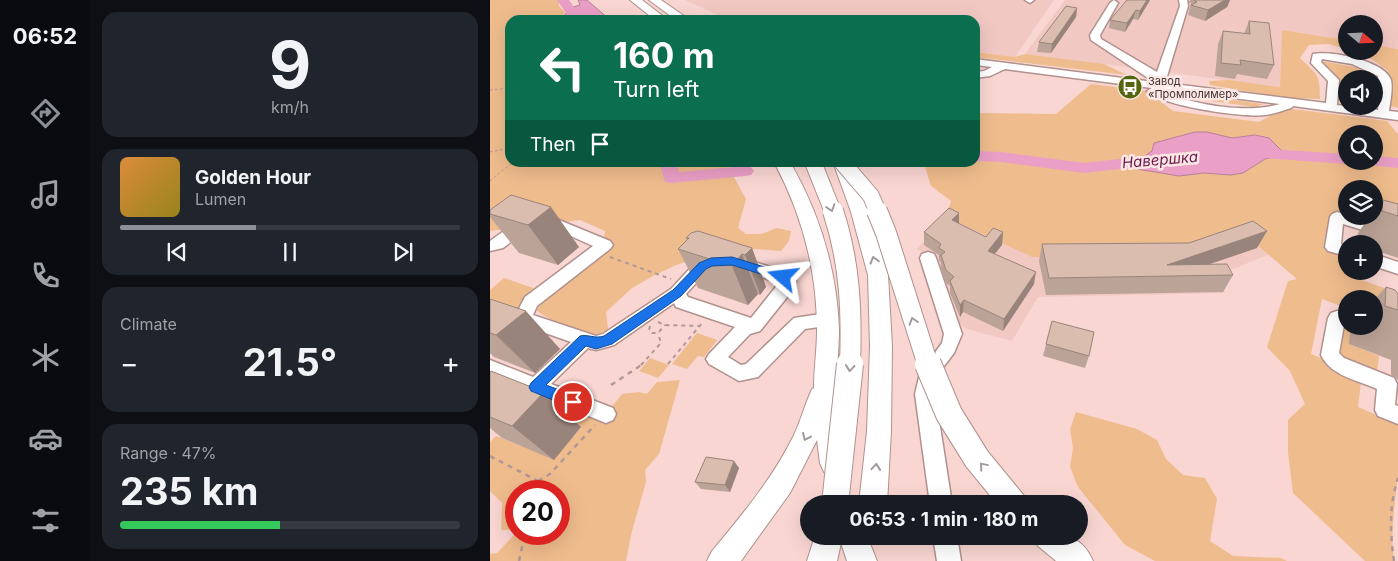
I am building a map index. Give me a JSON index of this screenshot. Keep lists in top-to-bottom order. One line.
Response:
{"water":["Навершка"],"places":{"bus stop":["Завод «Промполимер»"]},"north":"right","page":{"tabs":"06:52","tile":[["9","km/h"],"Climate",["Range · 47%","235 km"]],"map_buttons":["+","−"],"turn":["160 m","Turn left"],"then":"Then","song":["Golden Hour","Lumen"],"heat":["−","21.5°","+"],"limit":"20","trip":"06:53 · 1 min · 180 m"}}
